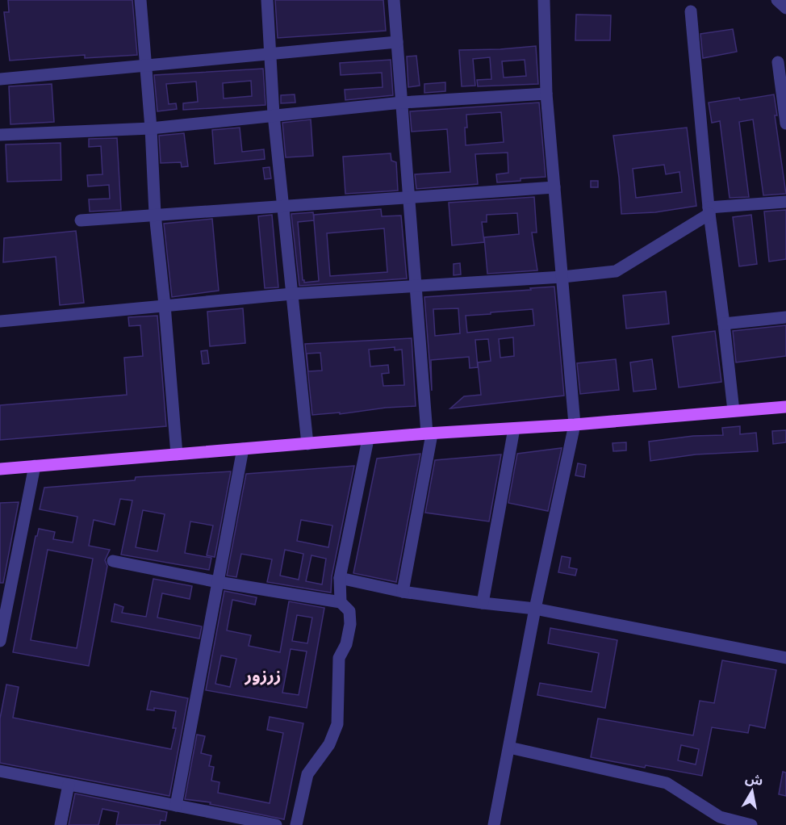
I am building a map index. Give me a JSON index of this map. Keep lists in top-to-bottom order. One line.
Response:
{"districts":["زرزور"],"north":"top"}
